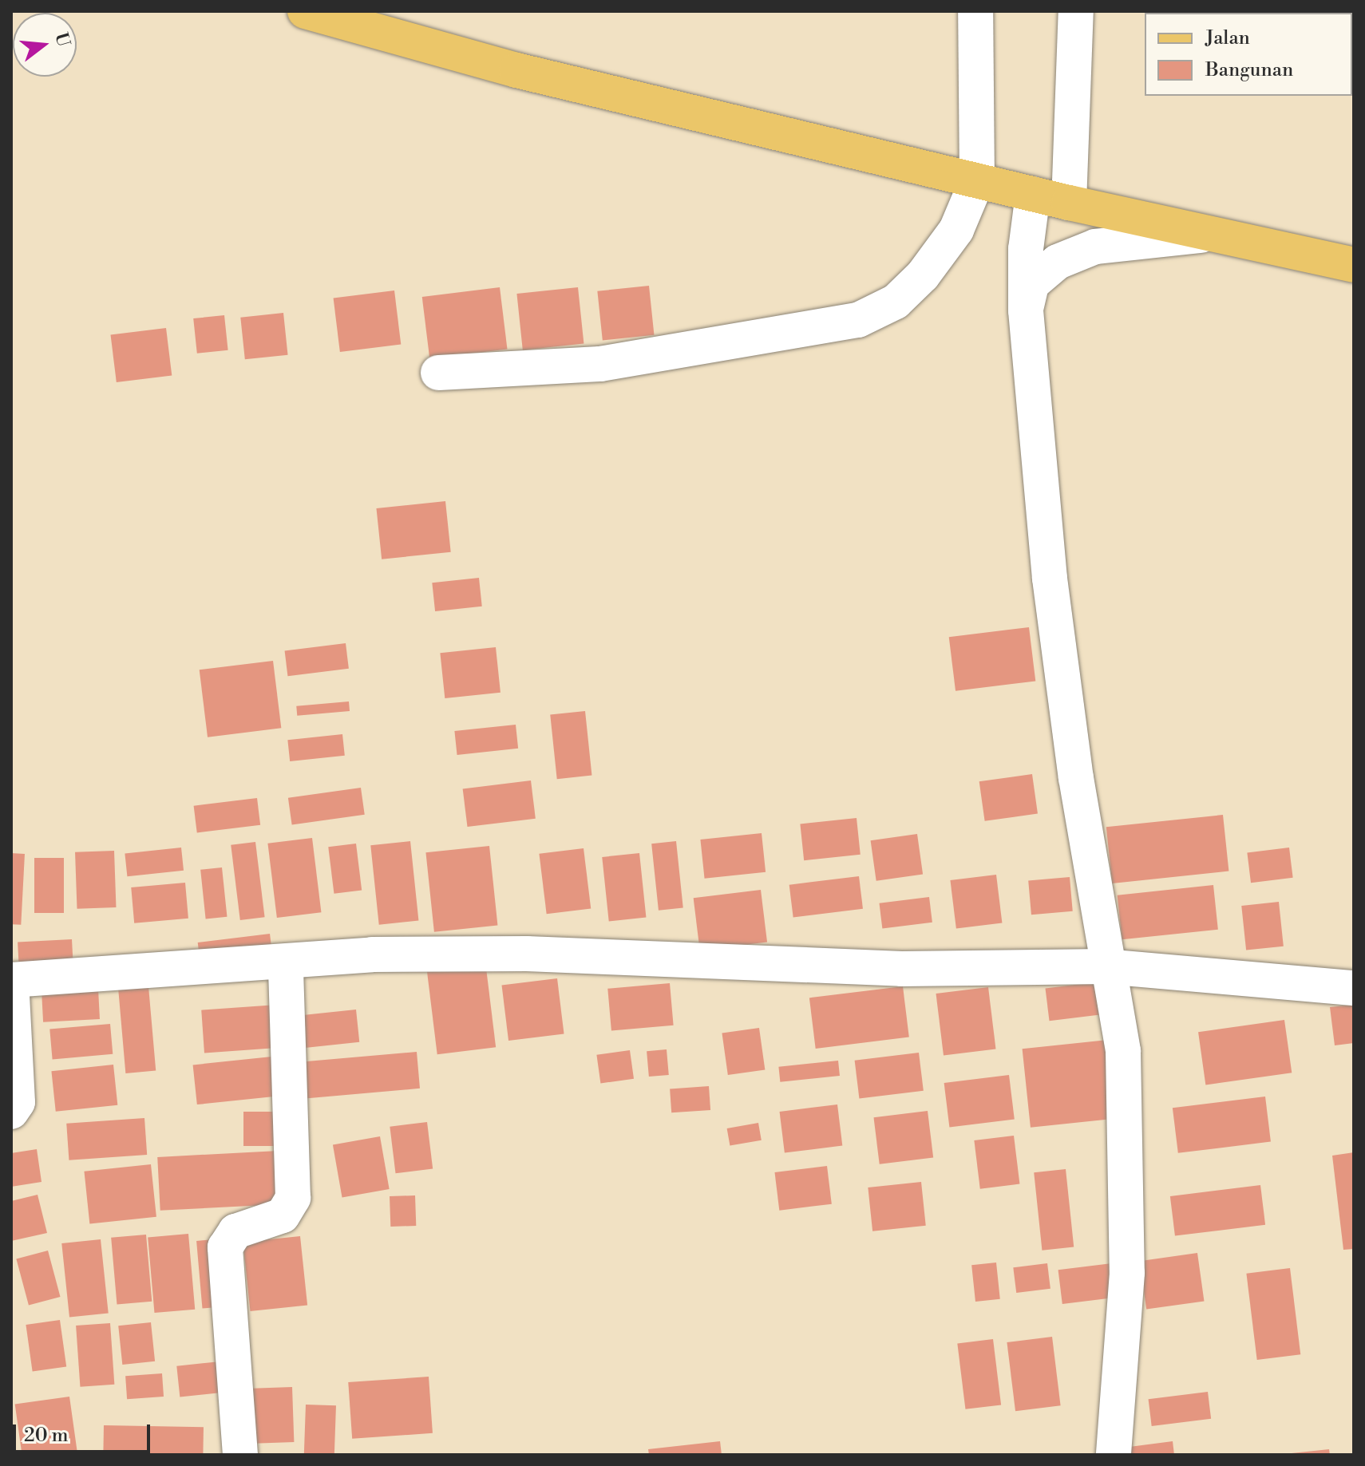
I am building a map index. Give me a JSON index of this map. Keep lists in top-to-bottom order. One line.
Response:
{"legend":["Jalan","Bangunan"],"scale_bar":"20 m","north":"right"}
